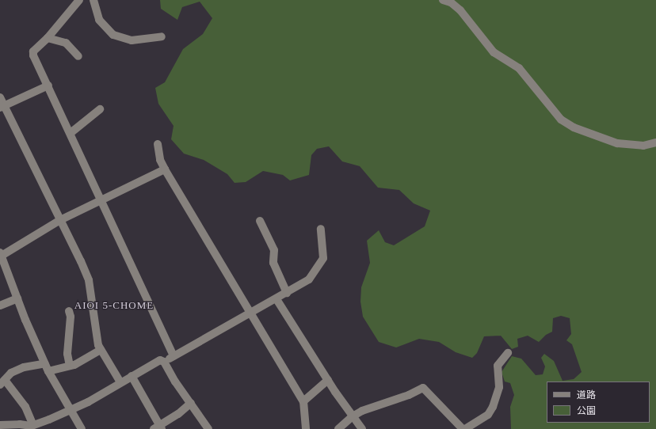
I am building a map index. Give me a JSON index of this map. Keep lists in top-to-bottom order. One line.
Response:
{"districts":["AIOI 5-CHOME"],"legend":["道路","公園"]}
